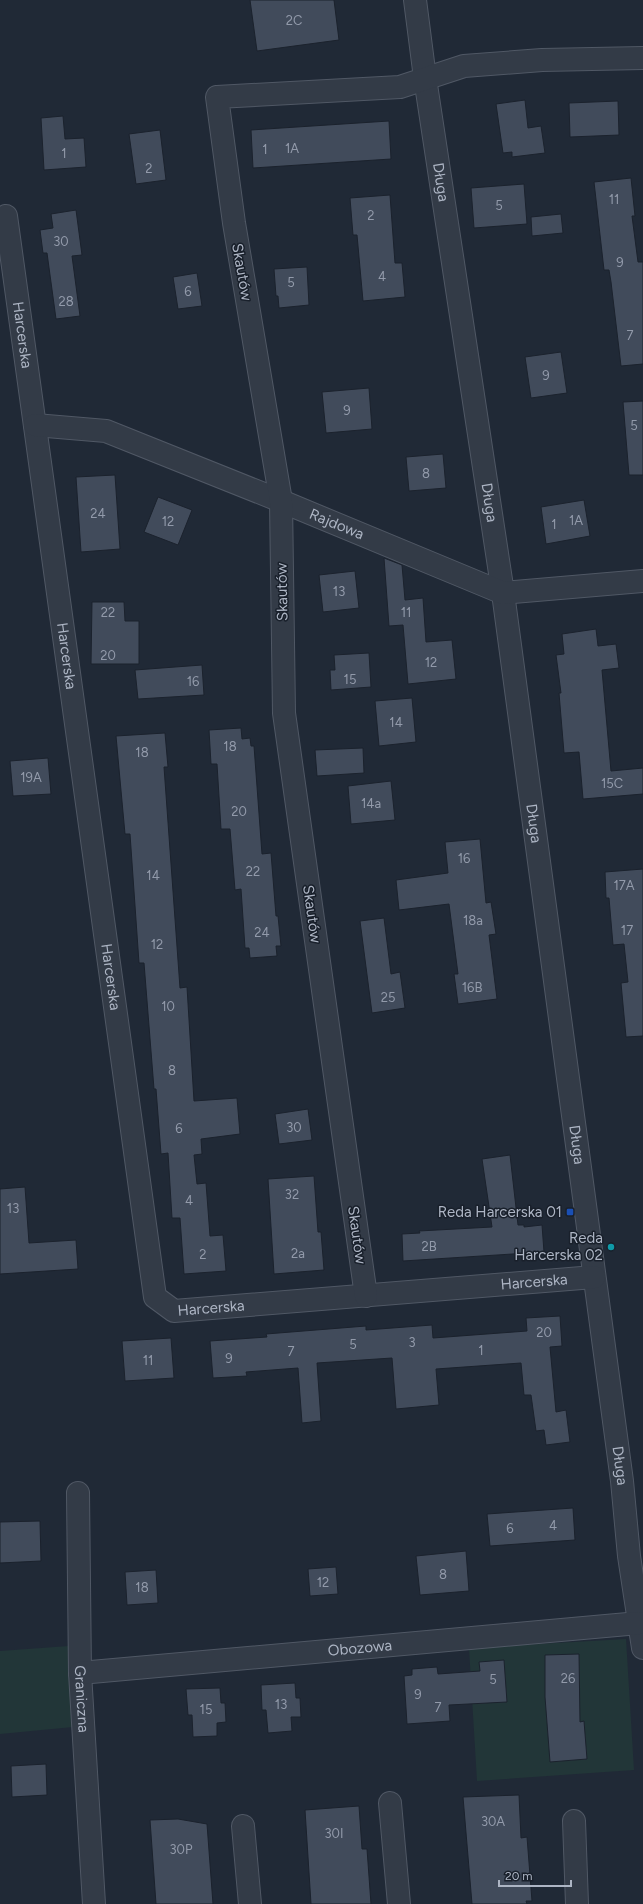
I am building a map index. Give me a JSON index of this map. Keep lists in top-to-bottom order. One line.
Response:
{"streets":{"street":["Długa","Skautów","Harcerska","Rajdowa","Obozowa","Graniczna"]},"crossings":[["Długa","Skautów"],["Długa","Harcerska"],["Długa","Rajdowa"],["Długa","Obozowa"],["Skautów","Harcerska"],["Skautów","Rajdowa"],["Harcerska","Rajdowa"],["Obozowa","Graniczna"]],"places":{"transit":["Reda Harcerska 01"],"other":["Reda Harcerska 02"]},"house_numbers":["2C","1A","1","1","2","11","5","2","30","9","4","5","6","28","7","9","9","5","8","24","1A","12","1","13","22","11","20","12","15","16","14","18","18","19A","15C","14a","20","16","22","14","17A","18a","17","24","12","16B","25","10","8","30","6","32","4","13","2B","2a","2","20","3","5","1","7","9","11","4","6","8","12","18","26","5","9","13","7","15","30A","30I","30P"],"scale_bar":"20 m"}
